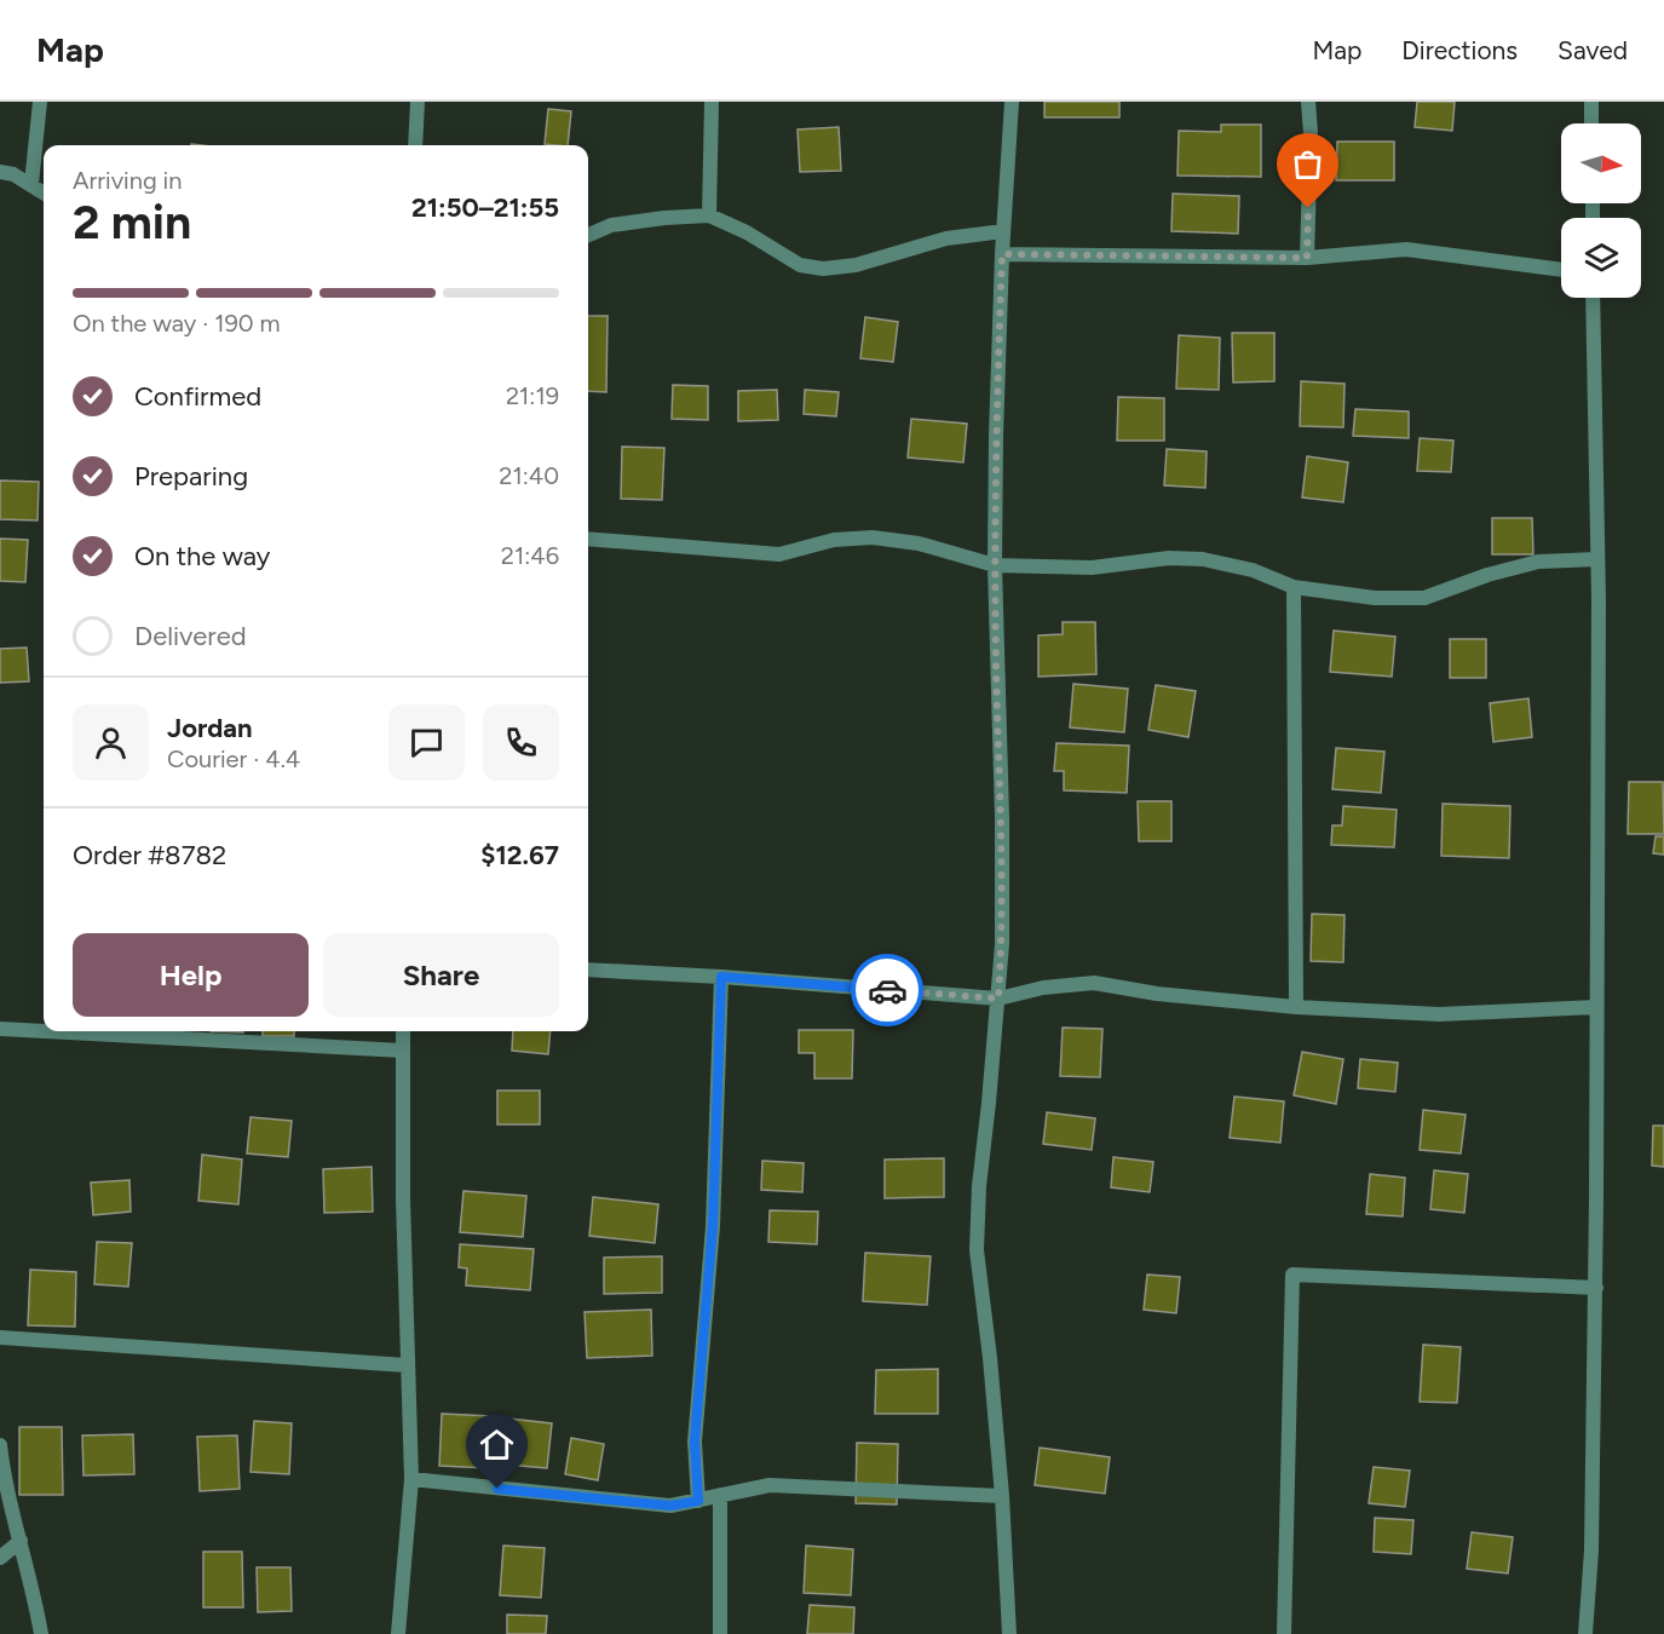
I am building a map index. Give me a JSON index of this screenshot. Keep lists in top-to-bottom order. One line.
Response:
{"north":"right","page":{"header":"Map","nav":["Map","Directions","Saved"],"heading":["2 min","Arriving in","21:50–21:55"],"panel":["Jordan","Courier · 4.4","Order #8782","$12.67"],"bar":"On the way · 190 m","list":[["Confirmed","21:19"],["Preparing","21:40"],["On the way","21:46"],"Delivered"],"buttons":["Help","Share"]}}
